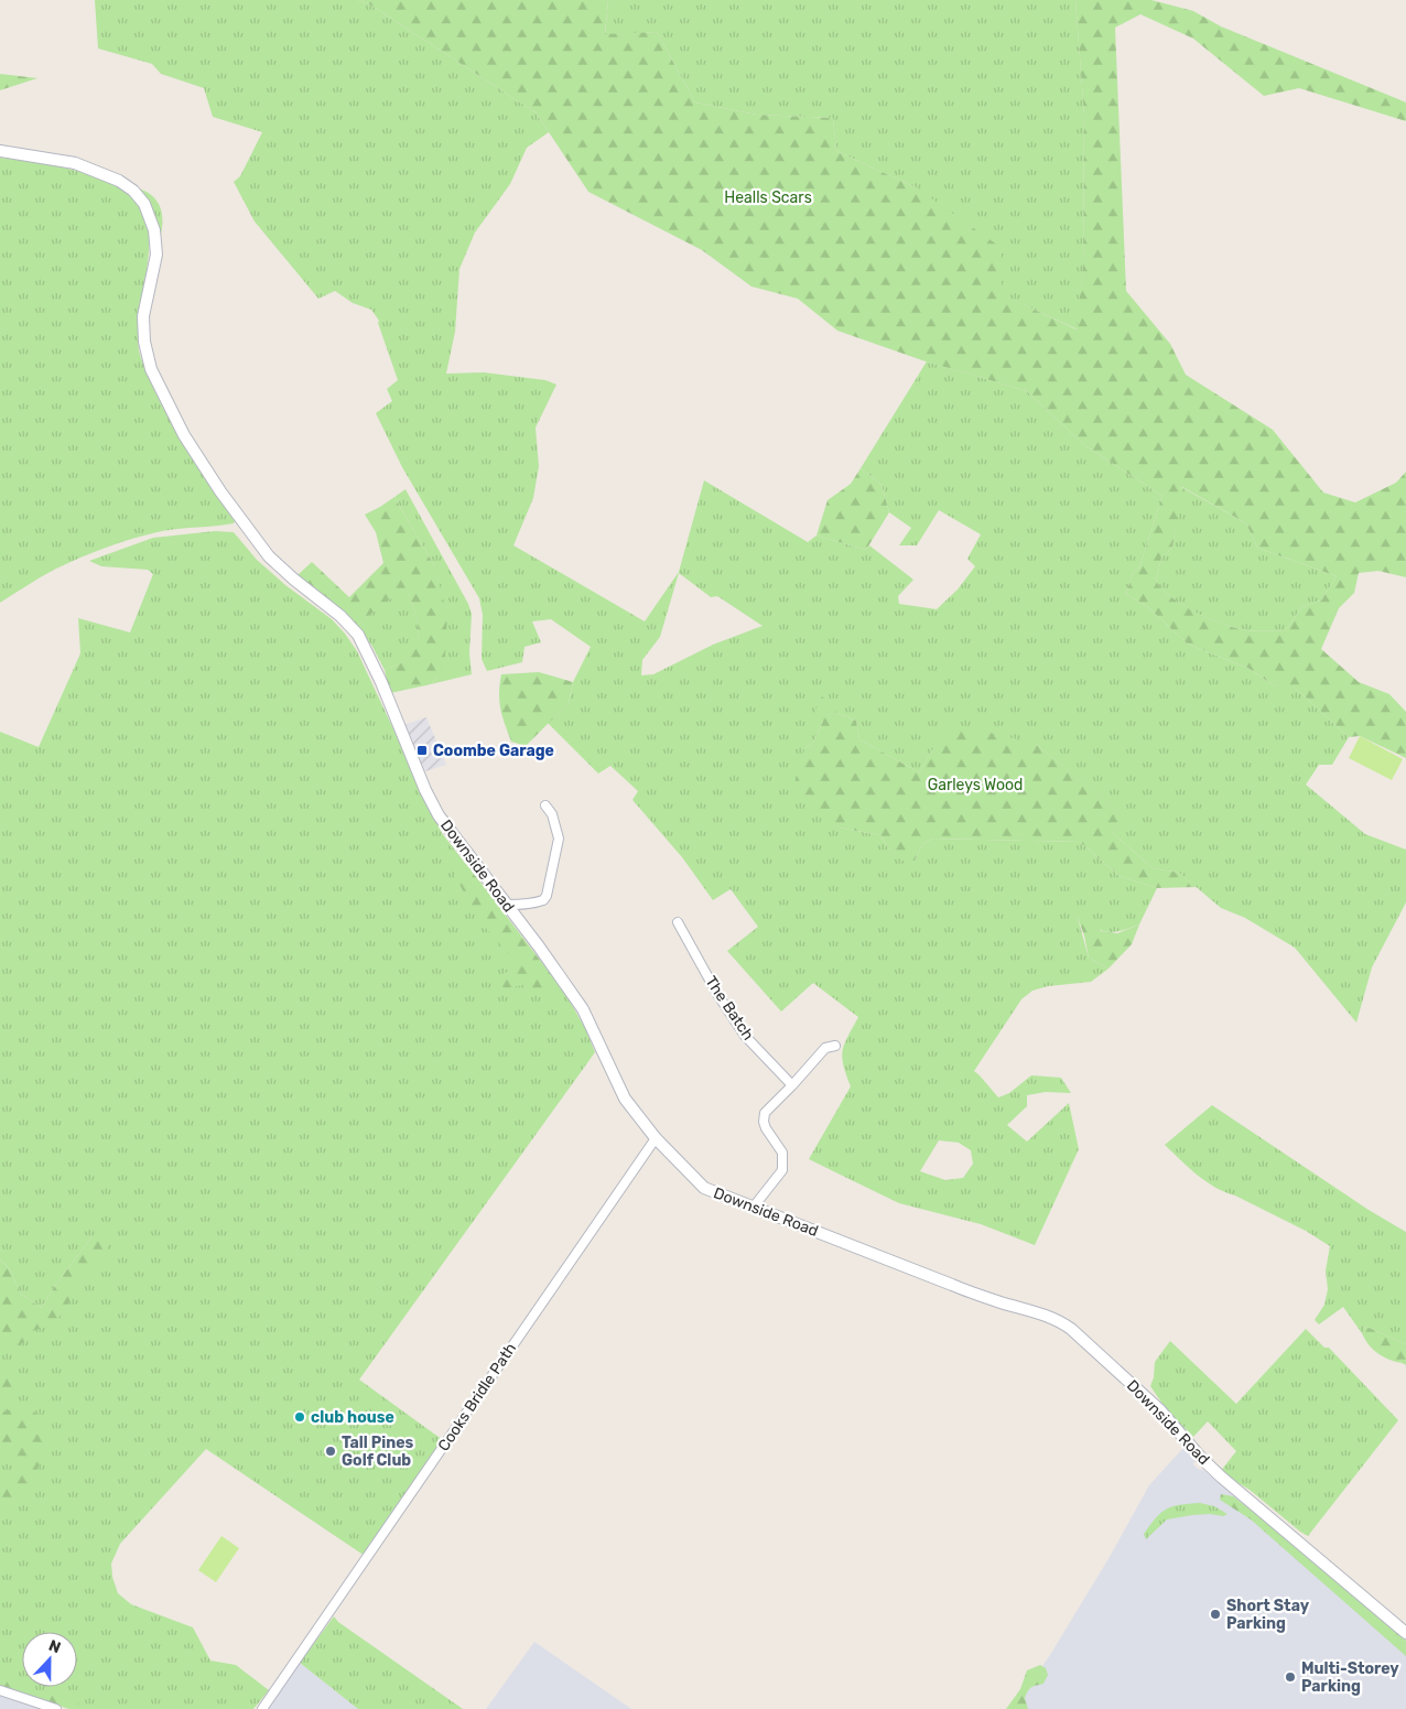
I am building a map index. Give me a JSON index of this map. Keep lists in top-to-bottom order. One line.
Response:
{"streets":{"street":["Downside Road","The Batch","Cooks Bridle Path"]},"crossings":[["Downside Road","Cooks Bridle Path"]],"parks":["Healls Scars","Garleys Wood"],"places":{"transit":["Coombe Garage"],"other":["club house","Tall Pines Golf Club","Short Stay Parking","Multi-Storey Parking"]},"north":"top"}
